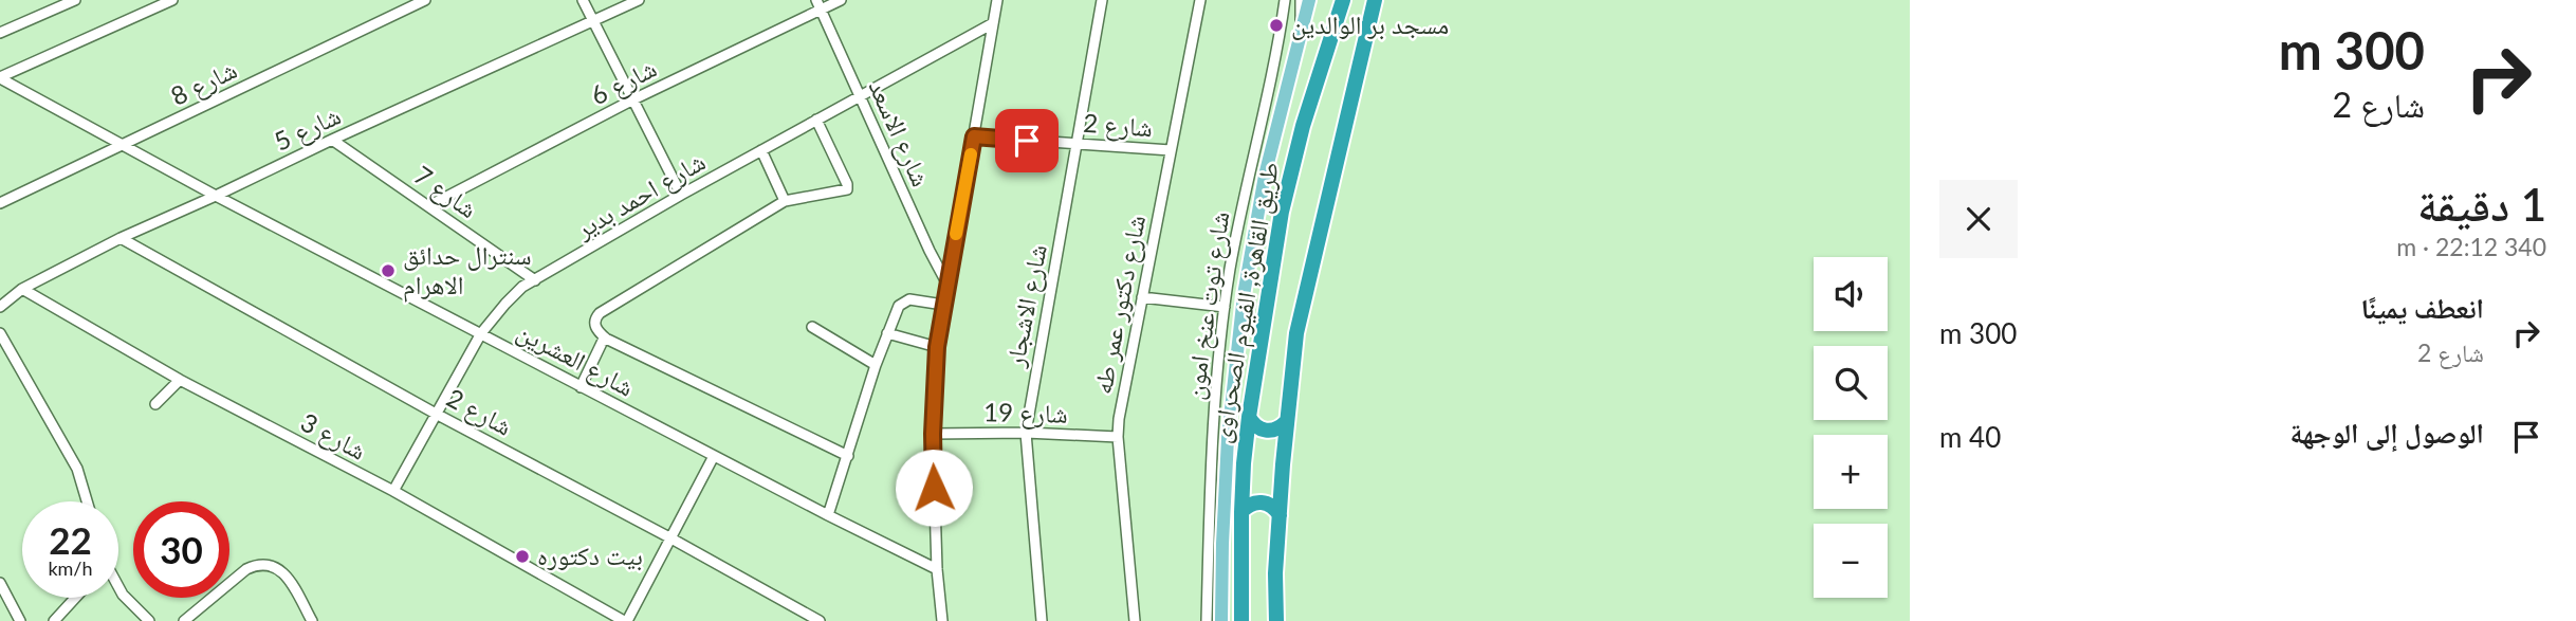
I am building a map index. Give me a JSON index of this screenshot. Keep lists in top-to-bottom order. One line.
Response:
{"streets":{"highway":["طريق القاهرة, الفيوم الصحراوى"],"street":["شارع 6","شارع 8","شارع 2","شارع 5","شارع الاسعد","شارع 7","شارع احمد بدير","شارع دكتور عمر طه","شارع الاشجار","شارع توت عنخ امون","شارع العشرين","شارع 19","شارع 3"]},"crossings":[["شارع 6","شارع الاسعد"],["شارع 6","شارع 7"],["شارع 8","شارع العشرين"],["شارع 2","شارع 5"],["شارع 2","شارع احمد بدير"],["شارع 2","شارع دكتور عمر طه"],["شارع 2","شارع الاشجار"],["شارع 5","شارع 7"],["شارع 5","شارع العشرين"],["شارع 5","شارع 3"],["شارع الاسعد","شارع احمد بدير"],["شارع 7","شارع احمد بدير"],["شارع احمد بدير","شارع العشرين"],["شارع احمد بدير","شارع 3"],["شارع دكتور عمر طه","شارع 19"],["شارع الاشجار","شارع 19"]],"places":["مسجد بر الوالدين","سنترال حدائق الاهرام","بيت دكتوره"],"page":{"turn":["300 m","شارع 2"],"heading":["1 دقيقة","340 m · 22:12"],"map_buttons":["+","−"],"list":[{"name":"انعطف يمينًا","note":"شارع 2","value":"300 m"},{"name":"الوصول إلى الوجهة","value":"40 m"}],"speed":"22 km/h","limit":"30"}}
